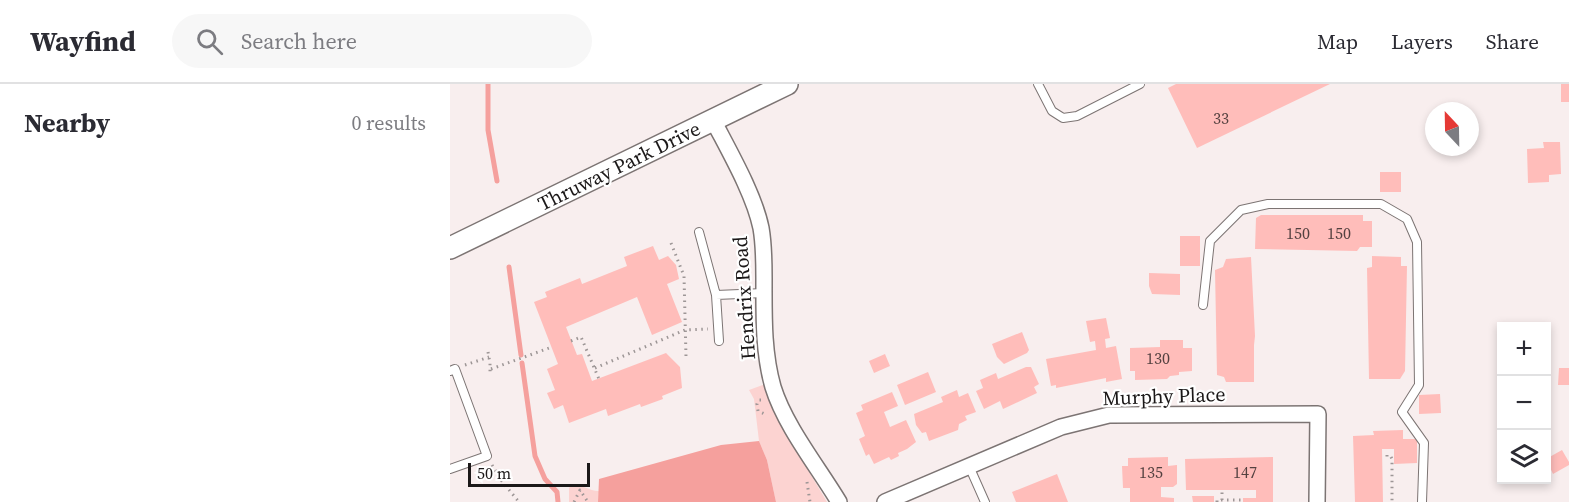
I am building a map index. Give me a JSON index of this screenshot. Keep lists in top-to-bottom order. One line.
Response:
{"streets":{"main road":["Thruway Park Drive"],"street":["Hendrix Road","Murphy Place"]},"crossings":[["Thruway Park Drive","Hendrix Road"]],"house_numbers":["33","150","150","130","135","147"],"scale_bar":"50 m","north":"top","page":{"header":"Wayfind","search":"Search here","nav":["Map","Layers","Share"],"heading":["Nearby","0 results"],"map_buttons":["+","−"],"scale":"50 m"}}
